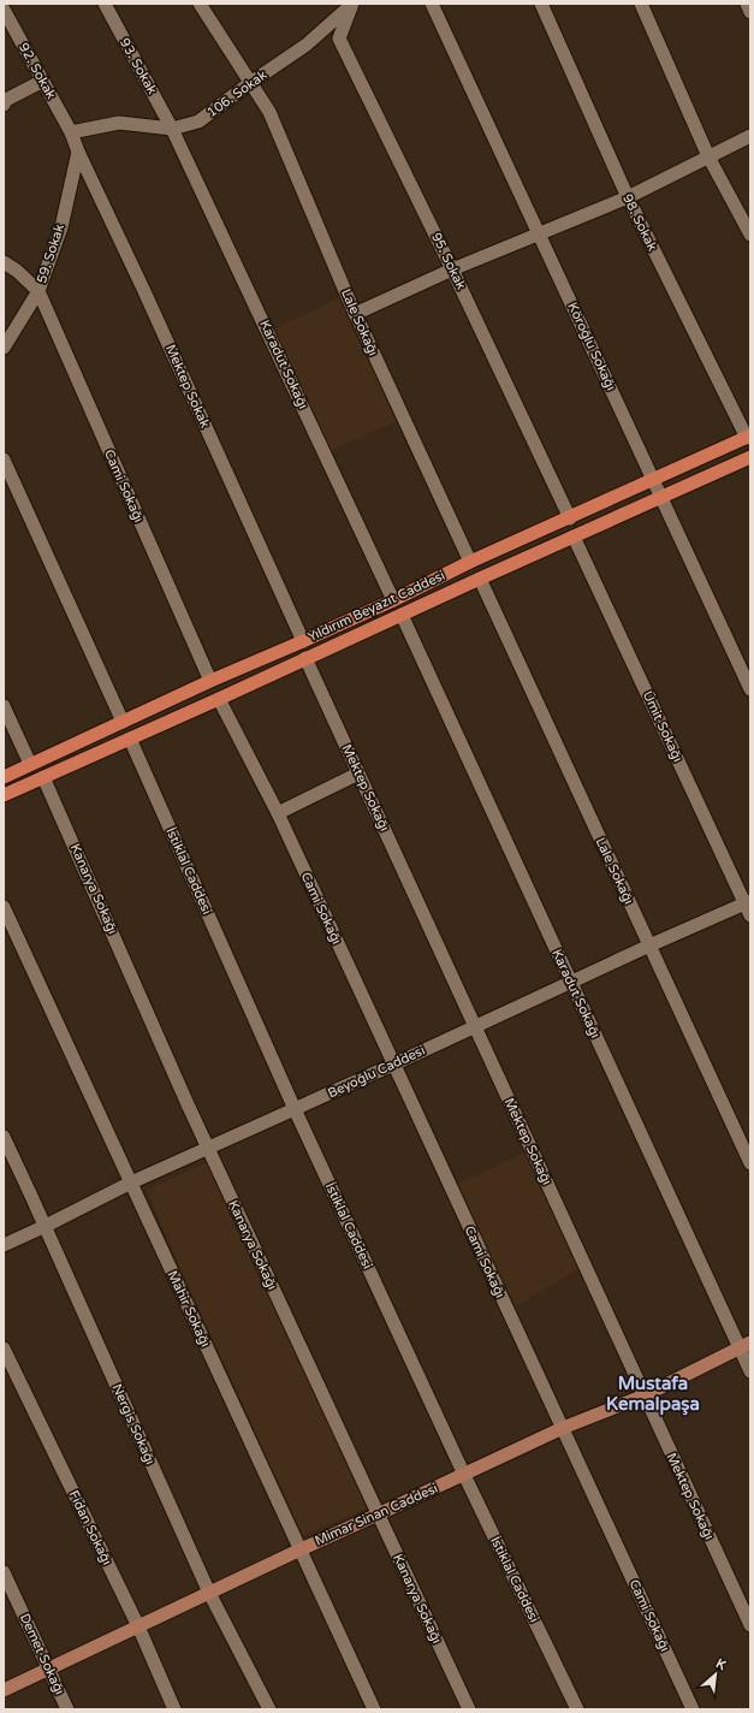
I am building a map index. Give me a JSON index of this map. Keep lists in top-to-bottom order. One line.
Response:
{"streets":{"main road":["Yıldırım Beyazıt Caddesi","Mimar Sinan Caddesi"],"street":["93. Sokak","92. Sokak","106. Sokak","98. Sokak","59. Sokak","95. Sokak","Lale Sokağı","Köroğlu Sokağı","Karadut Sokağı","Mektep Sokak","Cami Sokağı","Ümit Sokağı","Mektep Sokağı","İstiklal Caddesi","Kanarya Sokağı","Beyoğlu Caddesi","Mahir Sokağı","Nergis Sokağı","Fidan Sokağı","Demet Sokağı"]},"crossings":[["93. Sokak","106. Sokak"],["93. Sokak","Karadut Sokağı"],["92. Sokak","106. Sokak"],["92. Sokak","Mektep Sokak"],["106. Sokak","95. Sokak"],["106. Sokak","Lale Sokağı"],["106. Sokak","Karadut Sokağı"],["106. Sokak","Mektep Sokak"],["98. Sokak","Yıldırım Beyazıt Caddesi"],["59. Sokak","Mektep Sokak"],["59. Sokak","Cami Sokağı"],["95. Sokak","Yıldırım Beyazıt Caddesi"],["Lale Sokağı","Yıldırım Beyazıt Caddesi"],["Lale Sokağı","Beyoğlu Caddesi"],["Köroğlu Sokağı","Yıldırım Beyazıt Caddesi"],["Karadut Sokağı","Yıldırım Beyazıt Caddesi"],["Karadut Sokağı","Beyoğlu Caddesi"],["Karadut Sokağı","Mimar Sinan Caddesi"],["Mektep Sokak","Yıldırım Beyazıt Caddesi"],["Cami Sokağı","Yıldırım Beyazıt Caddesi"],["Cami Sokağı","Beyoğlu Caddesi"],["Cami Sokağı","Mimar Sinan Caddesi"],["Yıldırım Beyazıt Caddesi","Ümit Sokağı"],["Yıldırım Beyazıt Caddesi","Mektep Sokağı"],["Yıldırım Beyazıt Caddesi","İstiklal Caddesi"],["Yıldırım Beyazıt Caddesi","Kanarya Sokağı"],["Ümit Sokağı","Beyoğlu Caddesi"],["Mektep Sokağı","Beyoğlu Caddesi"],["Mektep Sokağı","Mimar Sinan Caddesi"],["İstiklal Caddesi","Beyoğlu Caddesi"],["İstiklal Caddesi","Mimar Sinan Caddesi"],["Kanarya Sokağı","Beyoğlu Caddesi"],["Kanarya Sokağı","Mimar Sinan Caddesi"],["Beyoğlu Caddesi","Mahir Sokağı"],["Beyoğlu Caddesi","Nergis Sokağı"],["Mahir Sokağı","Mimar Sinan Caddesi"],["Nergis Sokağı","Mimar Sinan Caddesi"],["Mimar Sinan Caddesi","Fidan Sokağı"],["Mimar Sinan Caddesi","Demet Sokağı"]],"districts":["Mustafa Kemalpaşa"],"north":"top right"}
